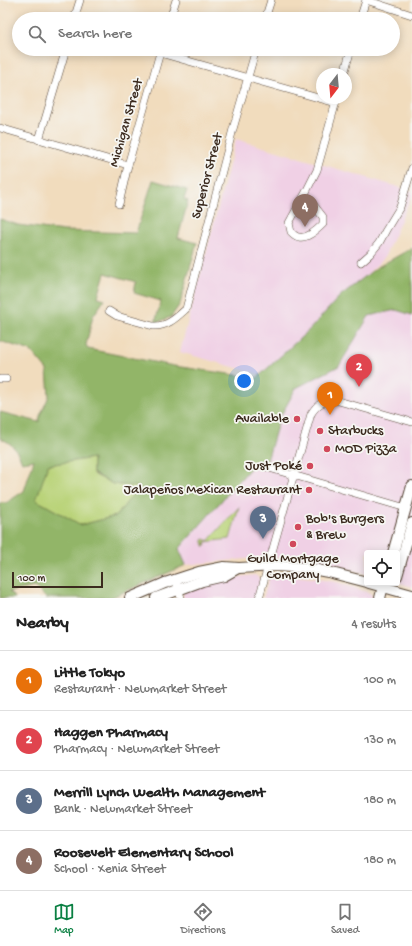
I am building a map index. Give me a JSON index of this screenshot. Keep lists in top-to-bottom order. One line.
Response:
{"streets":{"street":["Michigan Street","Superior Street"]},"places":["Available","Starbucks","MOD Pizza","Just Poké","Jalapeños Mexican Restaurant","Bob's Burgers & Brew","Guild Mortgage Company"],"scale_bar":"100 m","north":"bottom","page":{"search":"Search here","pins":["4","2","1","3"],"scale":"100 m","heading":["Nearby","4 results"],"list":[{"mark":"1","name":"Little Tokyo","note":"Restaurant · Newmarket Street","value":"100 m"},{"mark":"2","name":"Haggen Pharmacy","note":"Pharmacy · Newmarket Street","value":"130 m"},{"mark":"3","name":"Merrill Lynch Wealth Management","note":"Bank · Newmarket Street","value":"180 m"},{"mark":"4","name":"Roosevelt Elementary School","note":"School · Xenia Street","value":"180 m"}],"nav":["Map","Directions","Saved"]}}
